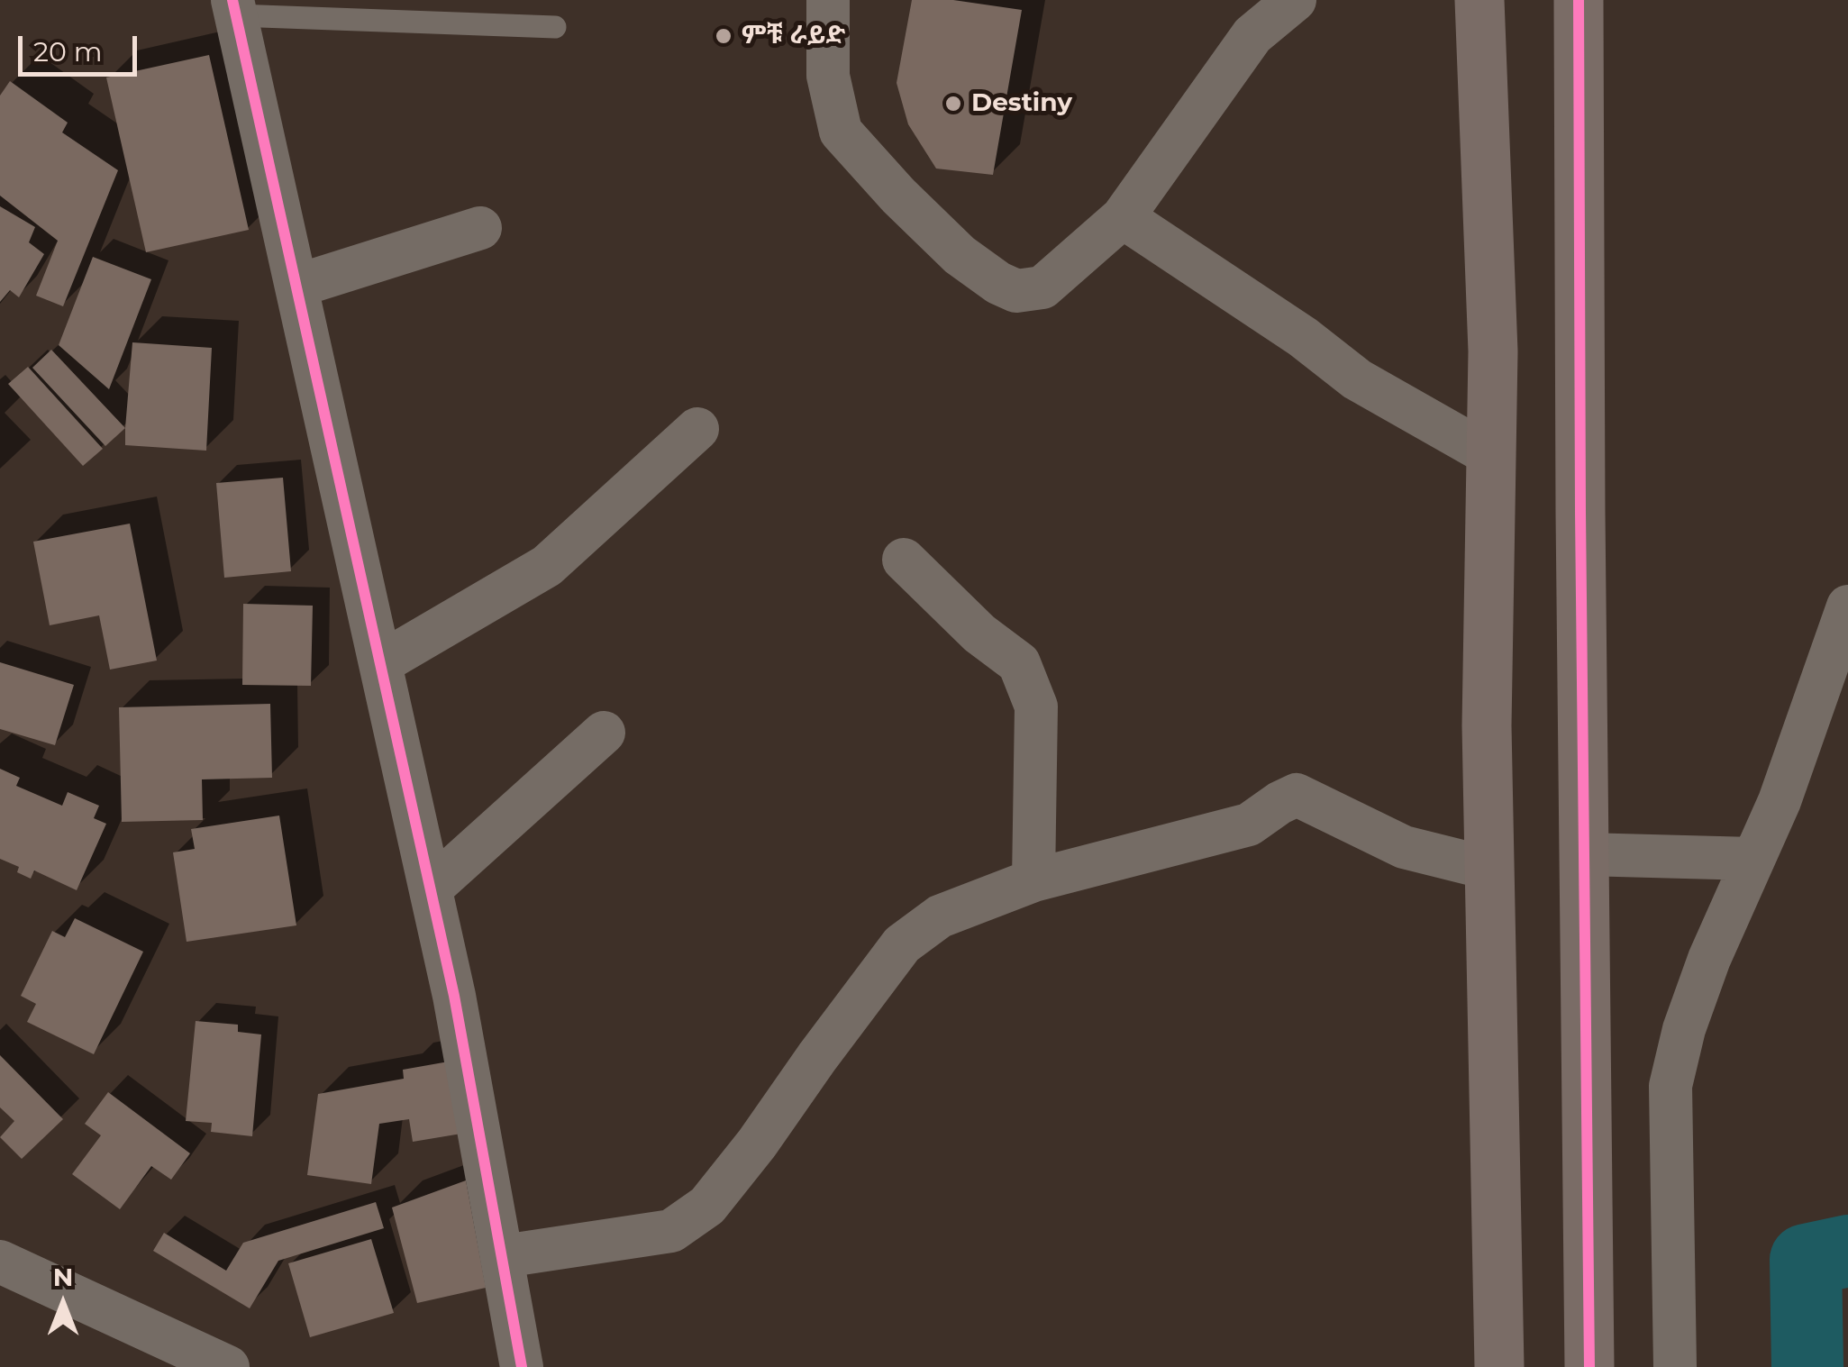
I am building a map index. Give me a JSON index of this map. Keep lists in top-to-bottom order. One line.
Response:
{"places":["ምቹ ራይድ","Destiny"],"scale_bar":"20 m","north":"top"}
